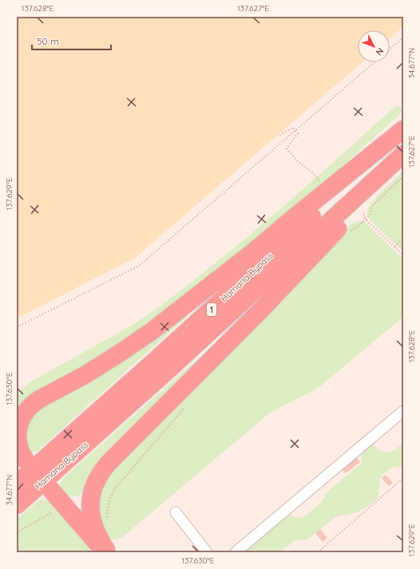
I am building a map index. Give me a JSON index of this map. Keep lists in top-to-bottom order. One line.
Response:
{"streets":{"highway":["Hamana Bypass","1"]},"scale_bar":"50 m","north":"bottom right","coordinates":["137.628°E","137.627°E","34.677°N","137.629°E","137.630°E"]}
